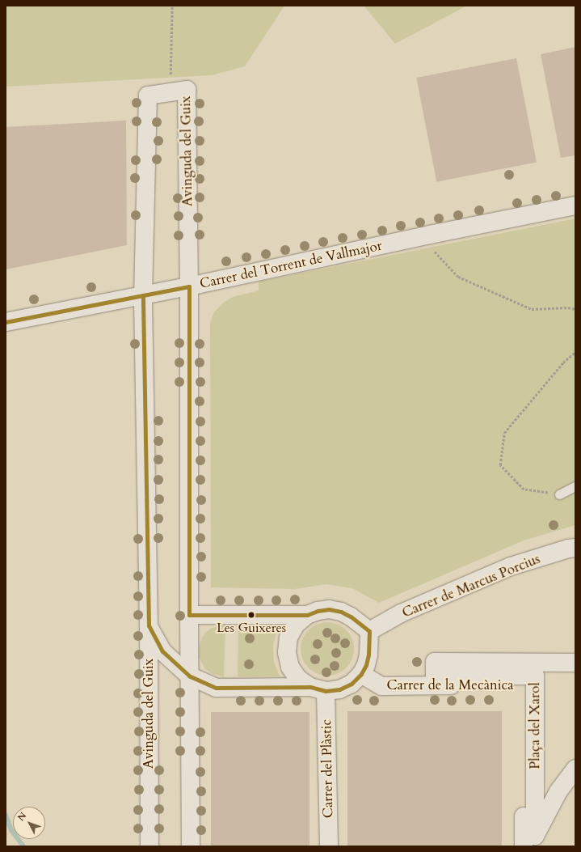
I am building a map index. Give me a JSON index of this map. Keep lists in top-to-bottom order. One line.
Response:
{"streets":{"street":["Avinguda del Guix","Carrer del Torrent de Vallmajor","Carrer de Marcus Porcius","Carrer de la Mecànica","Plaça del Xarol","Carrer del Plàstic"]},"crossings":[["Avinguda del Guix","Carrer del Torrent de Vallmajor"],["Carrer de Marcus Porcius","Carrer de la Mecànica"],["Carrer de Marcus Porcius","Carrer del Plàstic"],["Carrer de la Mecànica","Carrer del Plàstic"]],"places":["Les Guixeres"],"north":"top left"}
